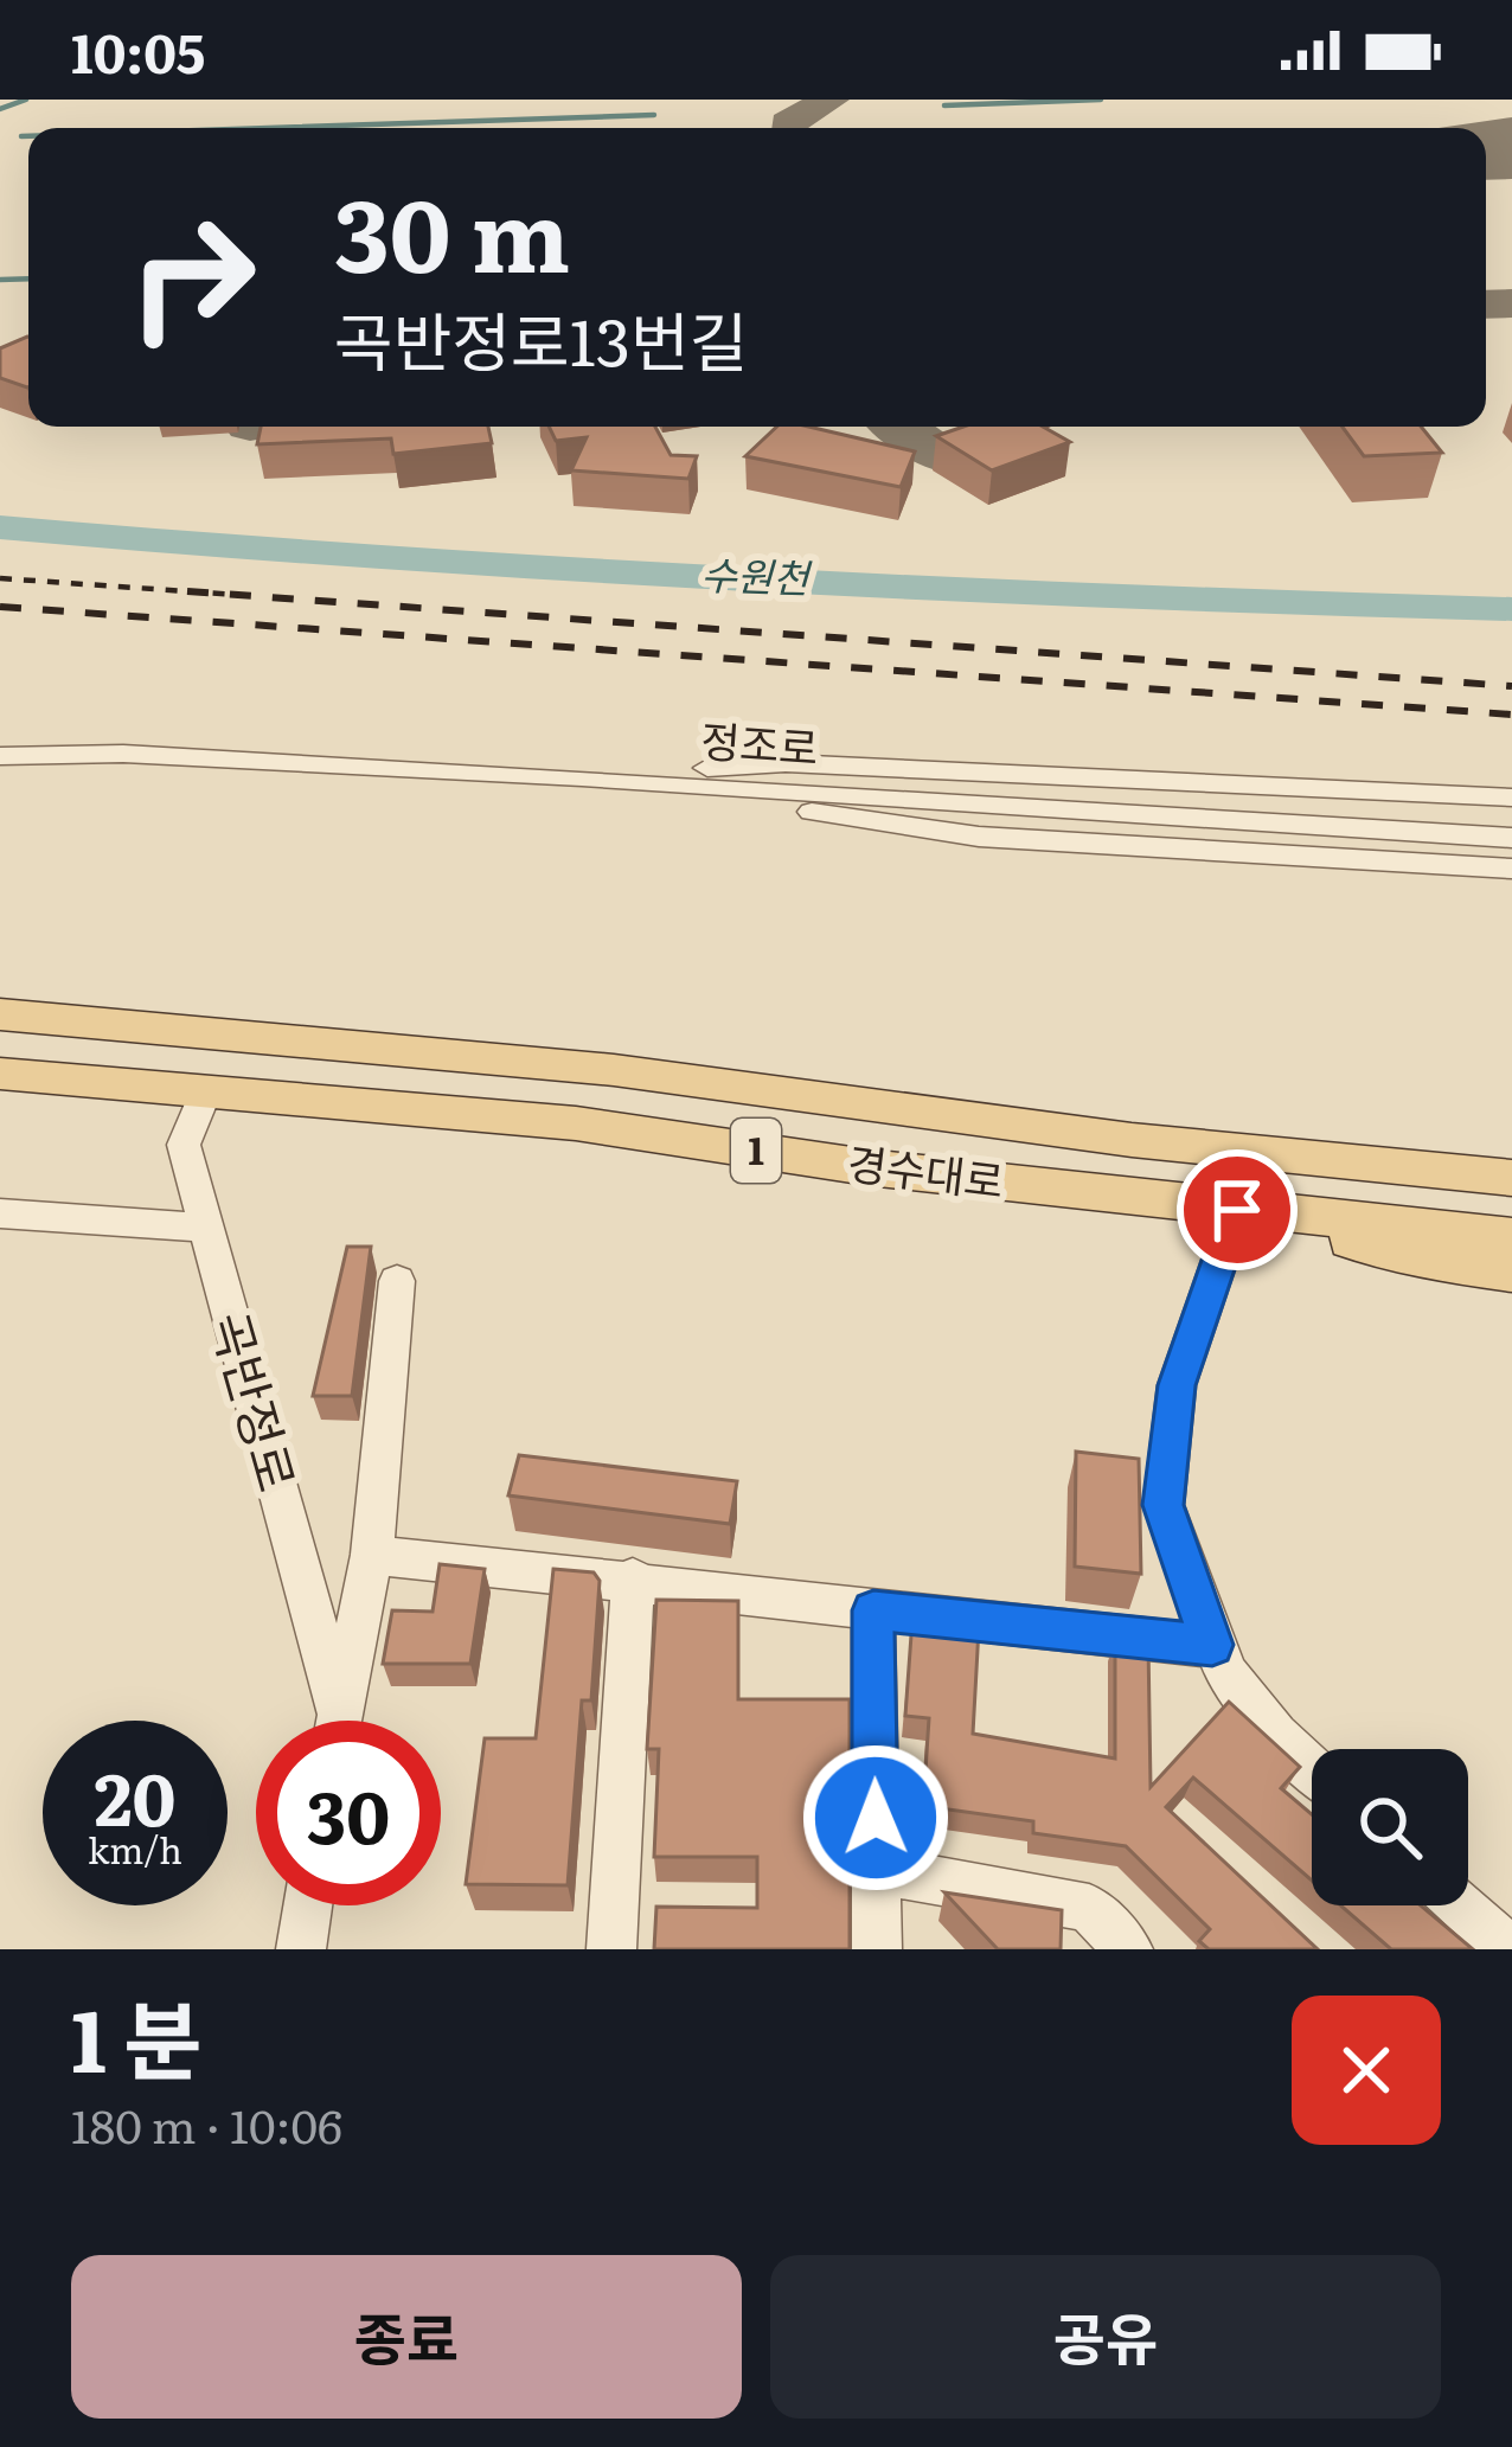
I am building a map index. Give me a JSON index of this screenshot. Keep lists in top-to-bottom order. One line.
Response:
{"streets":{"main road":["1","경수대로"],"street":["정조로","곡반정로"]},"crossings":[["경수대로","곡반정로"]],"water":["수원천"],"page":{"status":"10:05","turn":["30 m","곡반정로13번길"],"speed":"20 km/h","limit":"30","heading":["1 분","180 m · 10:06"],"buttons":["종료","공유"]}}
